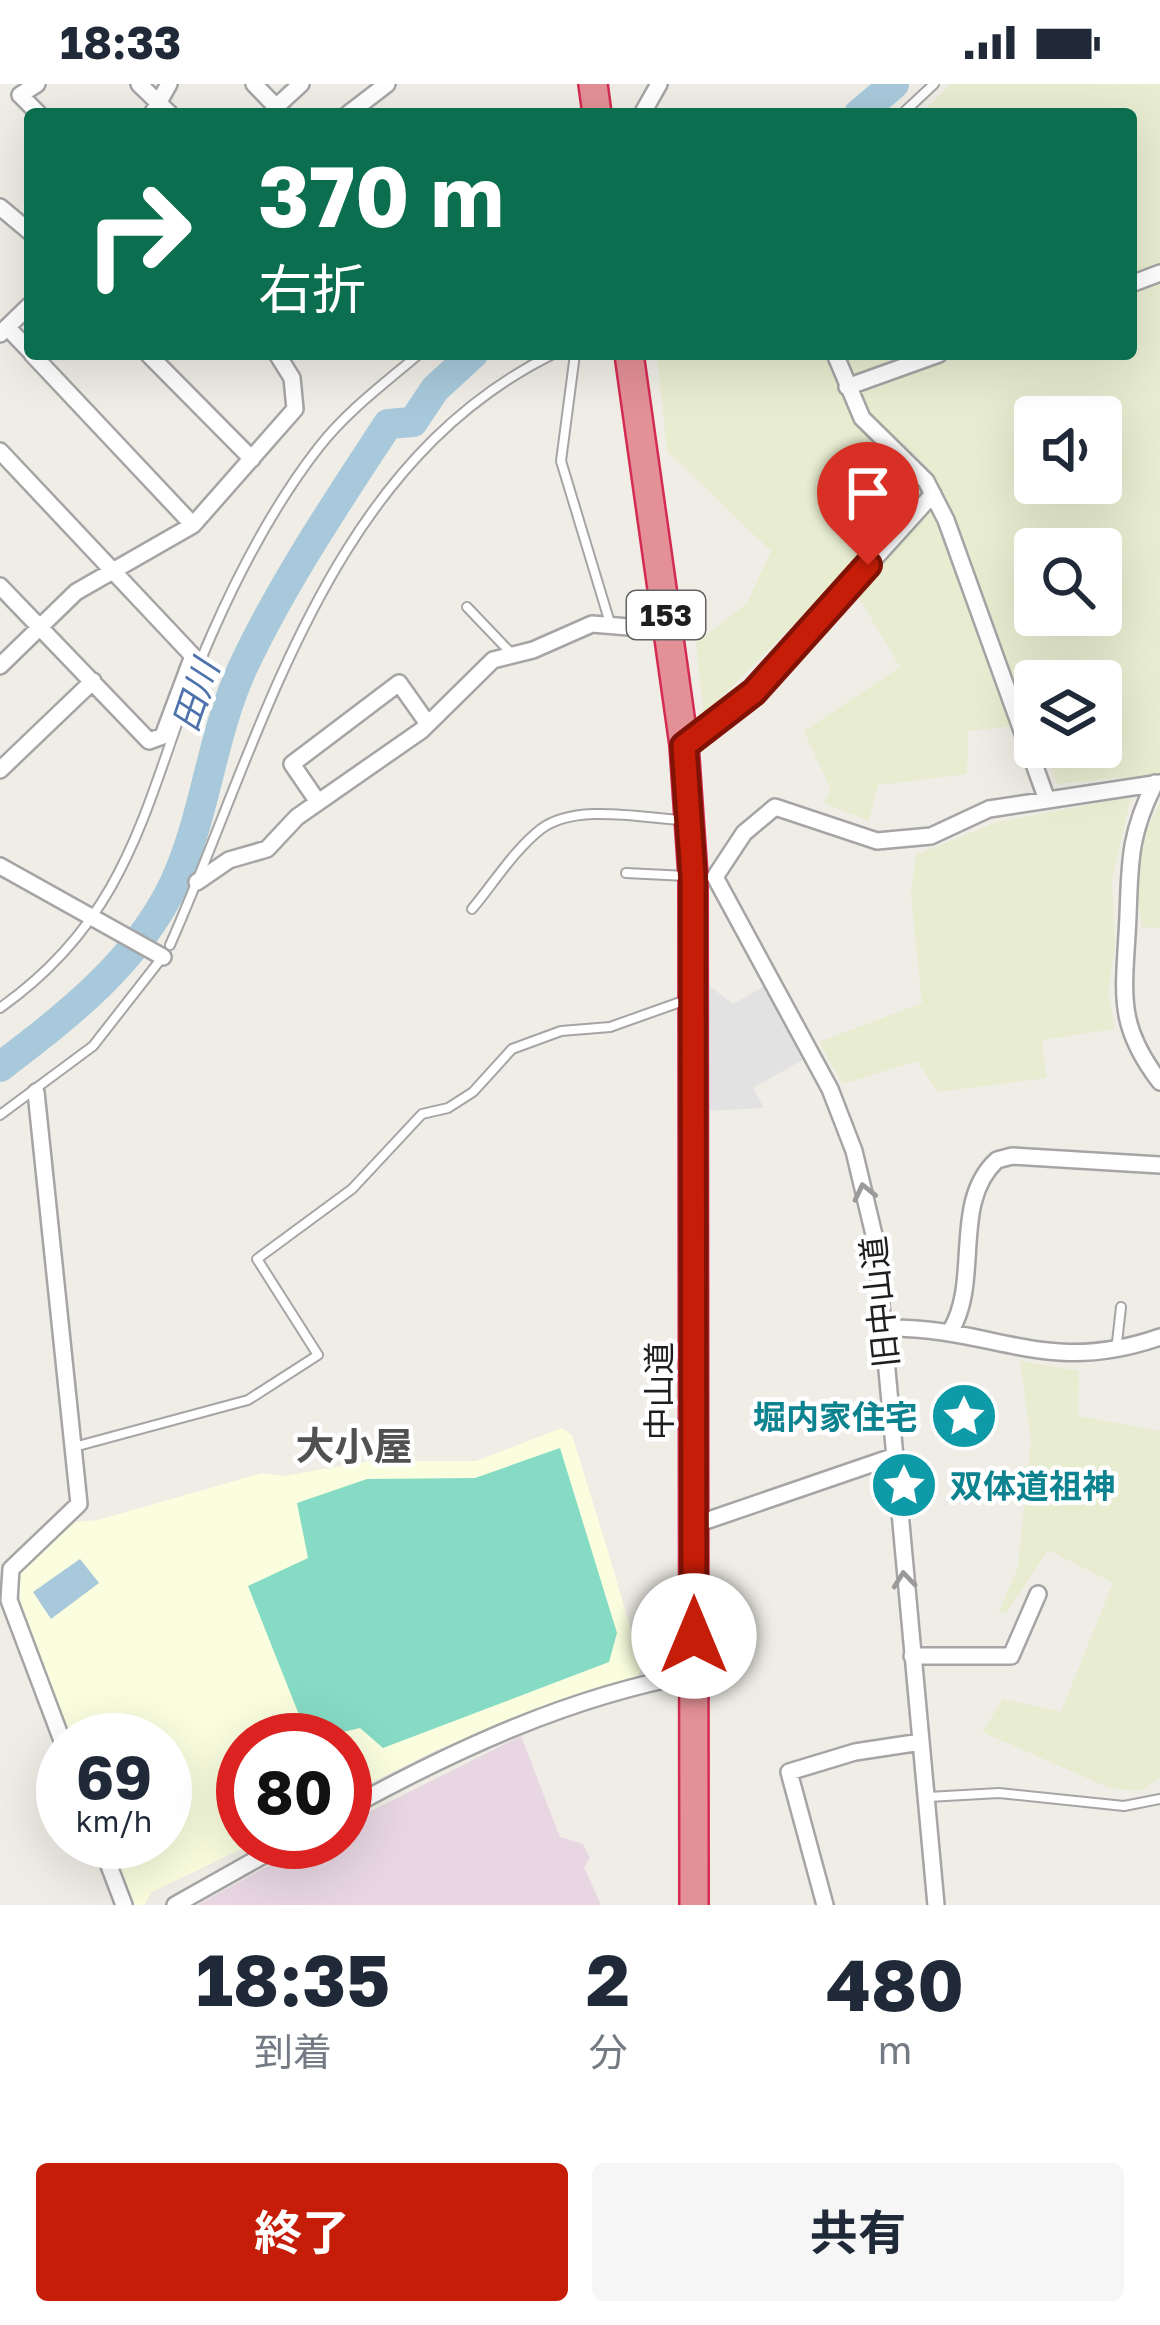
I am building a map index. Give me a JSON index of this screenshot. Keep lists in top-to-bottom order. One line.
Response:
{"streets":{"highway":["153","中山道"],"street":["旧中山道"]},"crossings":[["旧中山道","中山道"]],"one_way":["旧中山道"],"districts":["大小屋"],"water":["田川"],"places":{"place":["堀内家住宅","双体道祖神"]},"page":{"status":"18:33","turn":["370 m","右折"],"speed":"69 km/h","limit":"80","eta":["18:35","到着","2","分","480","m"],"buttons":["終了","共有"]}}
